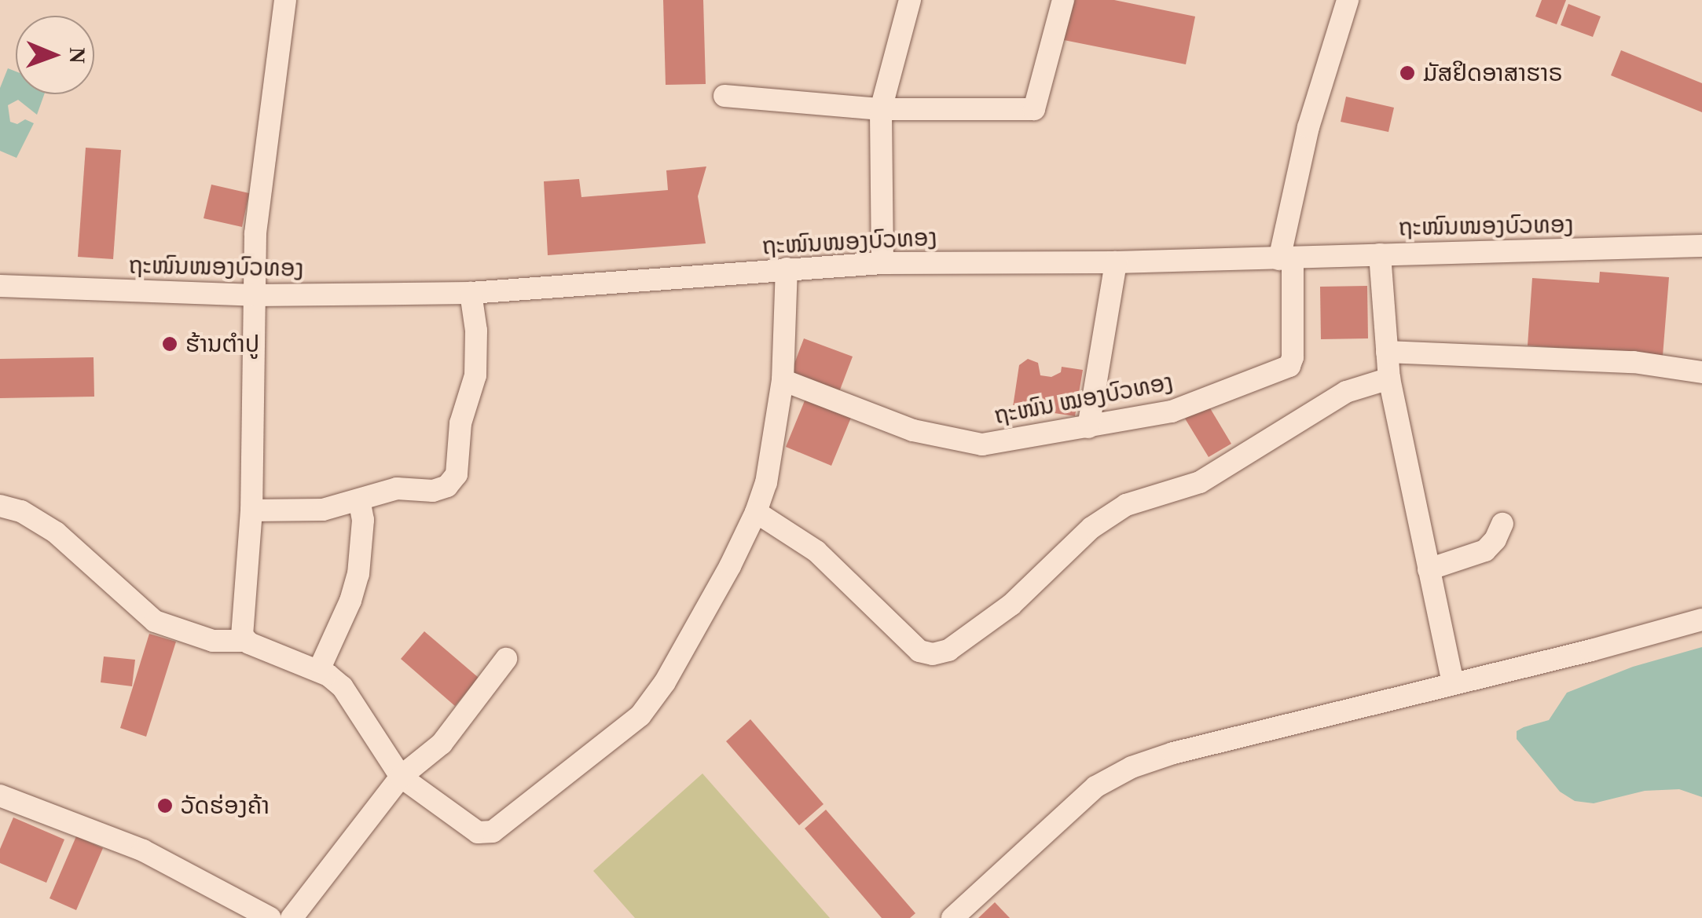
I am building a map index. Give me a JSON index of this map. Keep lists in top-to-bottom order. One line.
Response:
{"streets":{"street":["ຖະໜົນໜອງບົວທອງ","ຖະໜົນ ໝອງບົວທອງ"]},"crossings":[["ຖະໜົນໜອງບົວທອງ","ຖະໜົນ ໝອງບົວທອງ"]],"places":["ມັສຢິດອາສາຮາຣ","ຮ້ານຕຳປູ","ວັດຮ່ອງຄ້າ"],"north":"right"}
